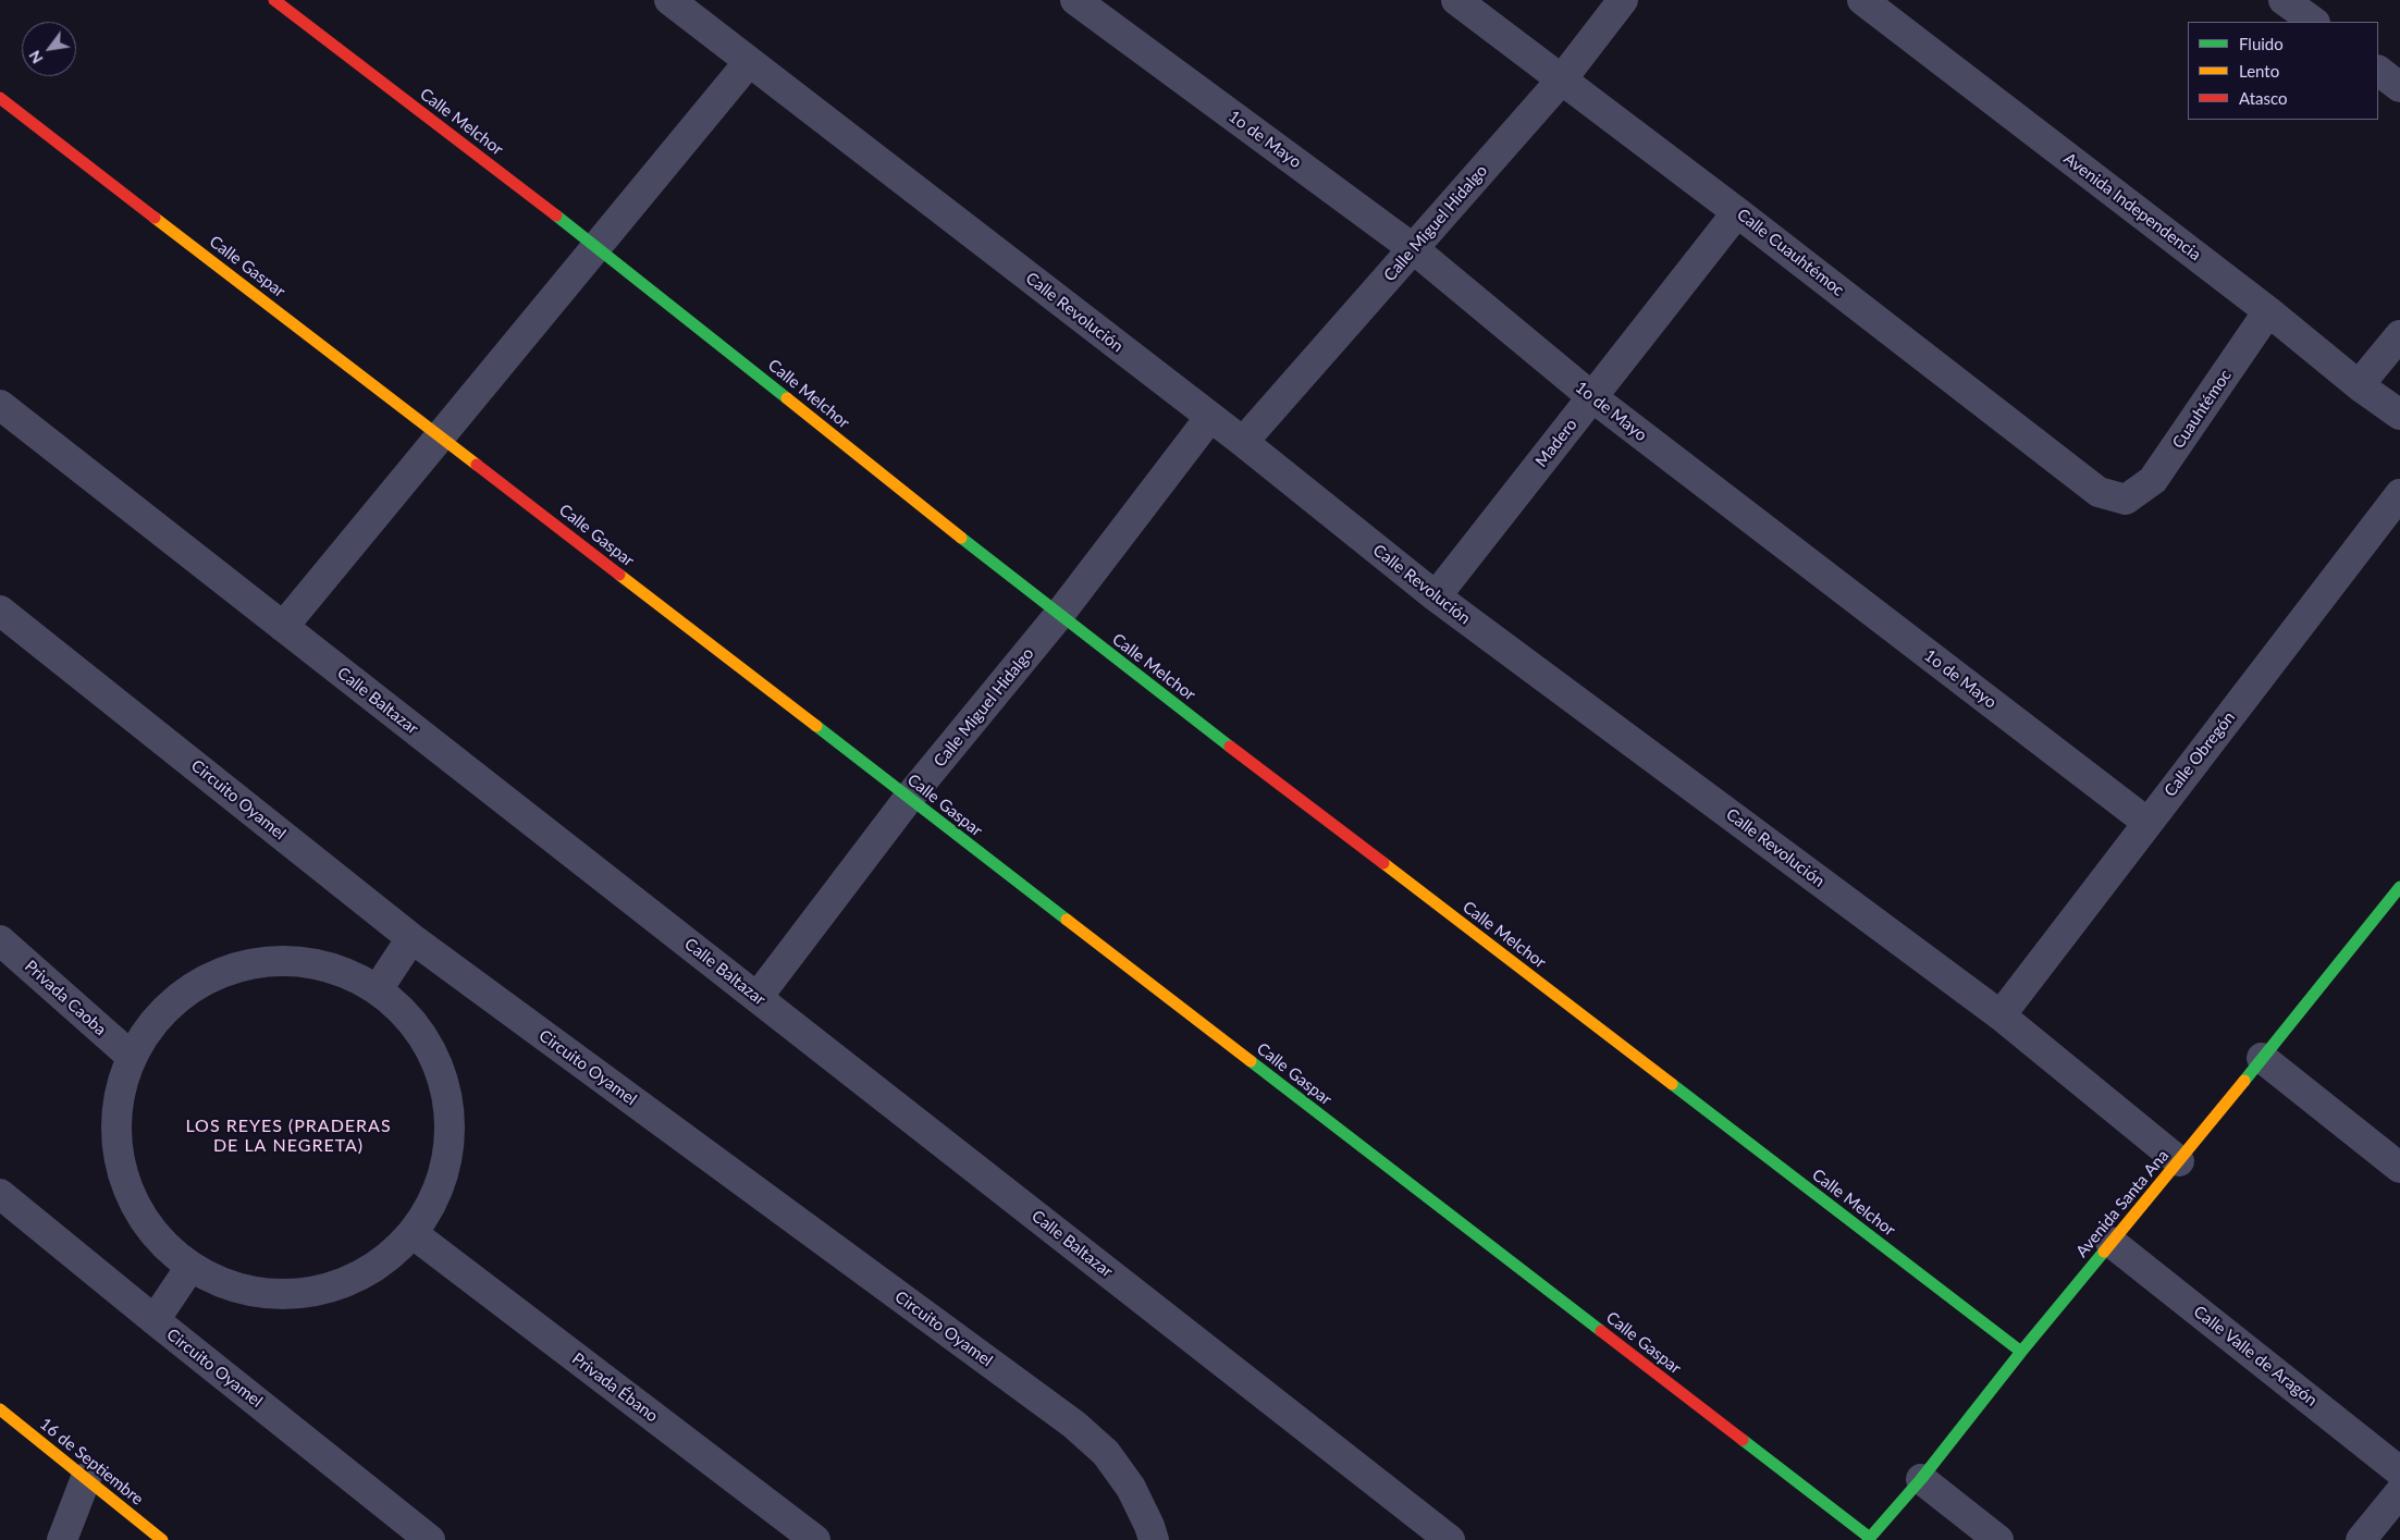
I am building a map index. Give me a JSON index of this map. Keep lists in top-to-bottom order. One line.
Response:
{"streets":{"street":["Calle Melchor","1o de Mayo","Avenida Independencia","Calle Miguel Hidalgo","Calle Cuauhtémoc","Calle Gaspar","Calle Revolución","Cuauhtémoc","Madero","Calle Baltazar","Calle Obregón","Circuito Oyamel","Privada Caoba","Avenida Santa Ana","Calle Valle de Aragón","Privada Ébano","16 de Septiembre"]},"crossings":[["Calle Melchor","Calle Miguel Hidalgo"],["Calle Melchor","Avenida Santa Ana"],["1o de Mayo","Calle Miguel Hidalgo"],["1o de Mayo","Madero"],["1o de Mayo","Calle Obregón"],["Avenida Independencia","Cuauhtémoc"],["Calle Miguel Hidalgo","Calle Cuauhtémoc"],["Calle Miguel Hidalgo","Calle Gaspar"],["Calle Miguel Hidalgo","Calle Revolución"],["Calle Miguel Hidalgo","Calle Baltazar"],["Calle Cuauhtémoc","Cuauhtémoc"],["Calle Cuauhtémoc","Madero"],["Calle Gaspar","Avenida Santa Ana"],["Calle Revolución","Madero"],["Calle Revolución","Calle Obregón"],["Calle Revolución","Avenida Santa Ana"],["Avenida Santa Ana","Calle Valle de Aragón"]],"districts":["LOS REYES (PRADERAS DE LA NEGRETA)"],"legend":["Fluido","Lento","Atasco"],"north":"bottom left"}
